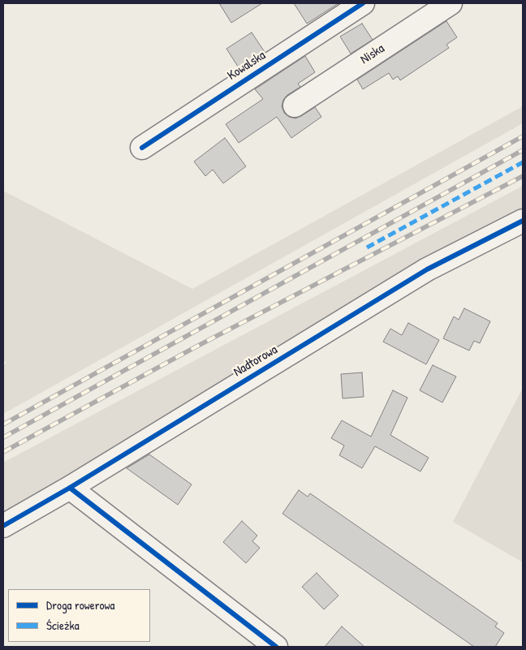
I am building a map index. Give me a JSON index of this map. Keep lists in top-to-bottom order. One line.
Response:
{"streets":{"street":["Niska","Kowalska","Nadtorowa"]},"legend":["Droga rowerowa","Ścieżka"]}
